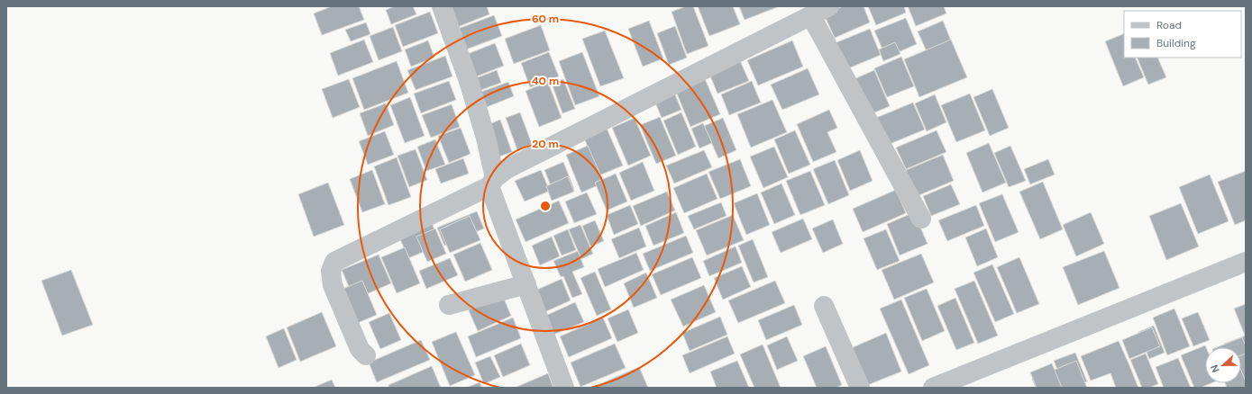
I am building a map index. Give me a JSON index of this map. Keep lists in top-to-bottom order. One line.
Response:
{"legend":["Road","Building"],"north":"left","rings":["60 m","40 m","20 m"]}
